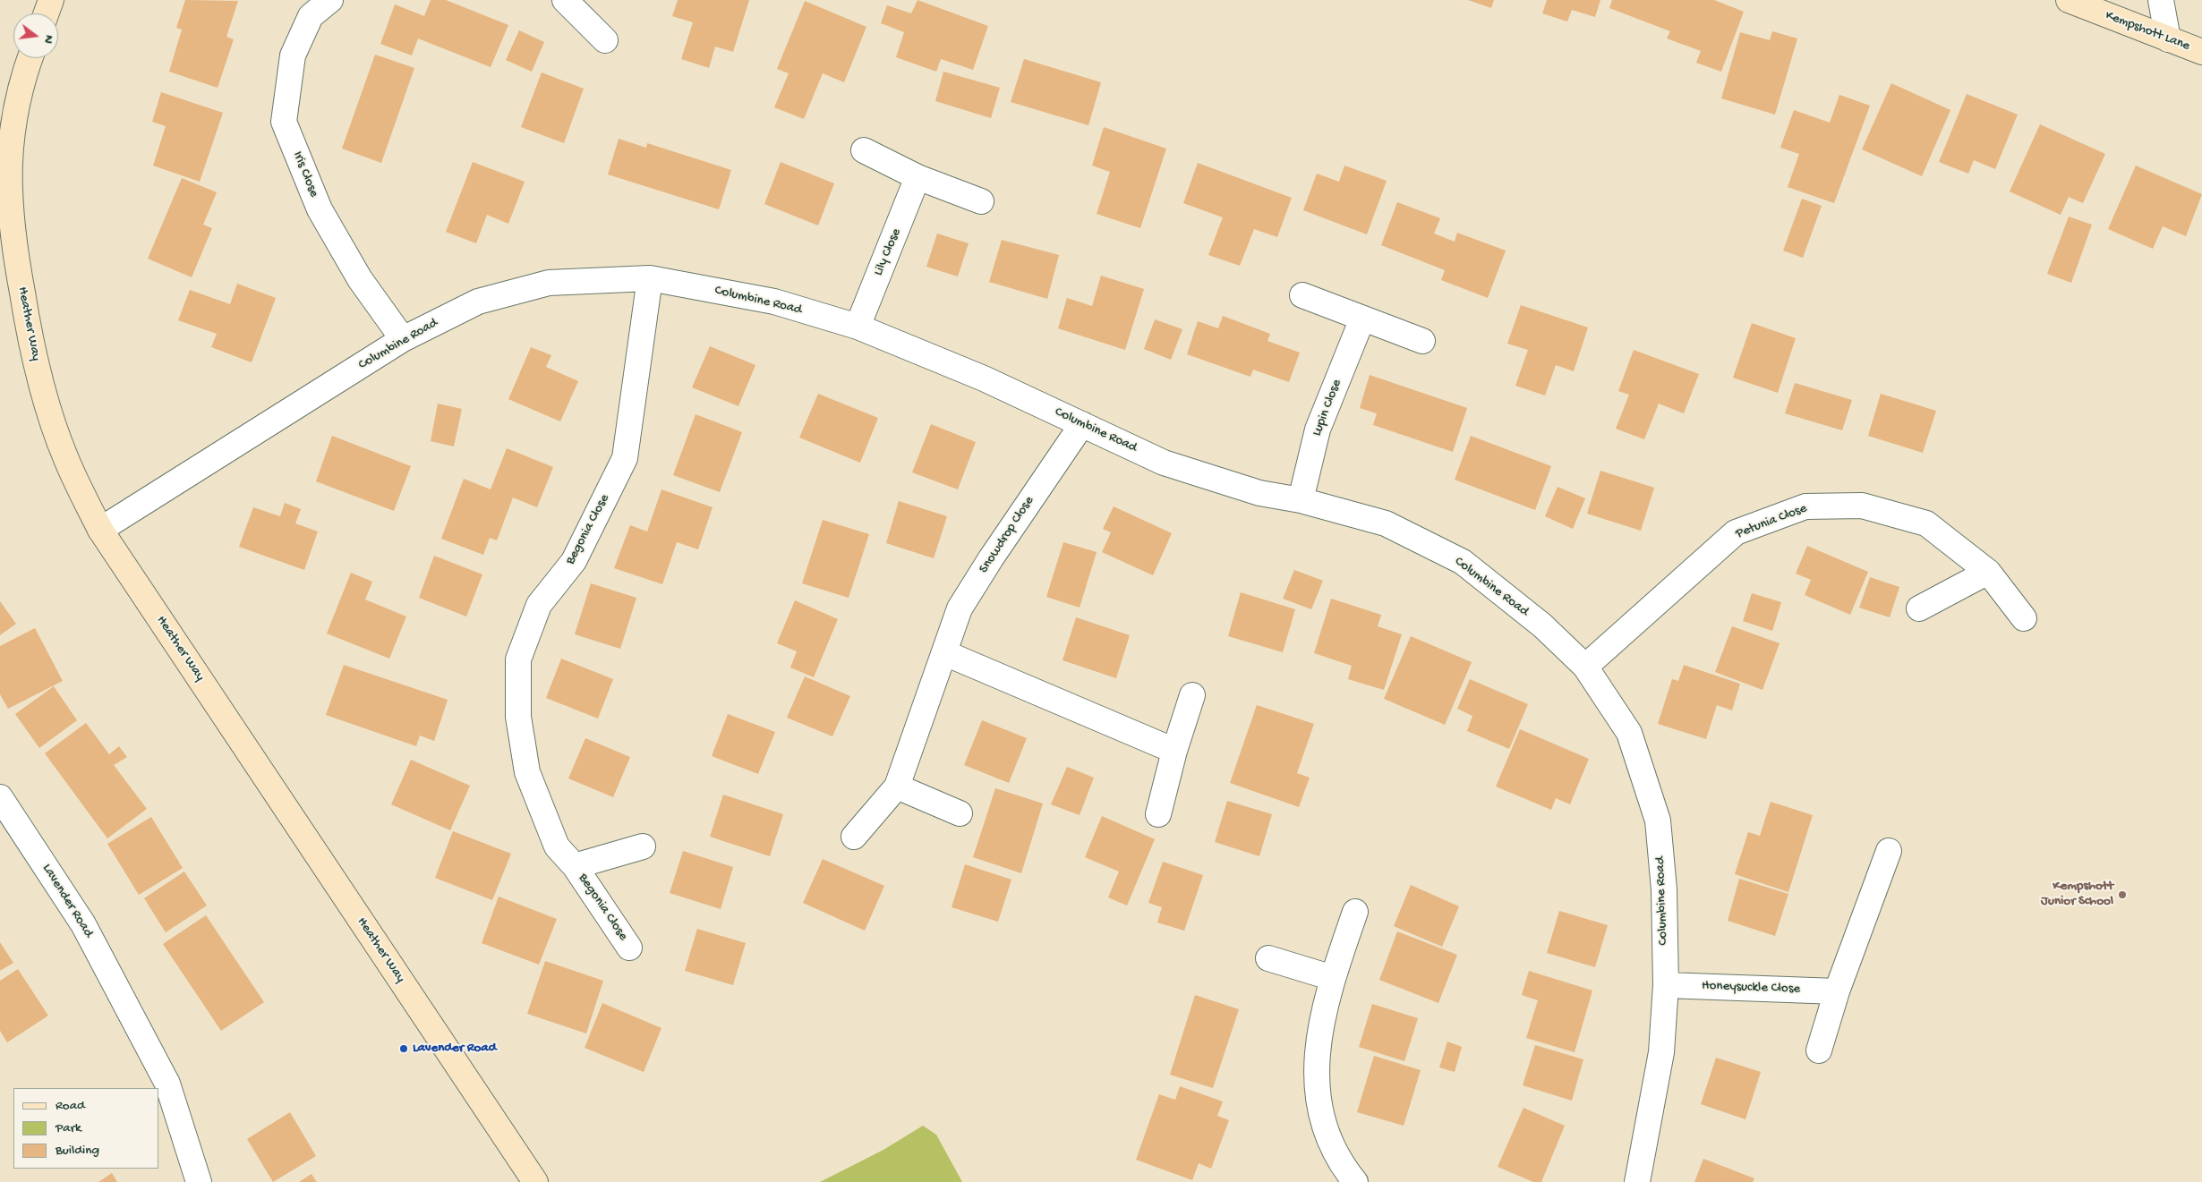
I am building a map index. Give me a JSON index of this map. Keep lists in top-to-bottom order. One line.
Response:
{"streets":{"street":["Kempshott Lane","Iris Close","Lily Close","Columbine Road","Heather Way","Lupin Close","Petunia Close","Begonia Close","Snowdrop Close","Lavender Road","Honeysuckle Close"]},"crossings":[["Iris Close","Columbine Road"],["Lily Close","Columbine Road"],["Columbine Road","Heather Way"],["Columbine Road","Lupin Close"],["Columbine Road","Petunia Close"],["Columbine Road","Begonia Close"],["Columbine Road","Snowdrop Close"],["Columbine Road","Honeysuckle Close"]],"places":["Kempshott Junior School","Lavender Road"],"legend":["Road","Park","Building"],"north":"right"}
